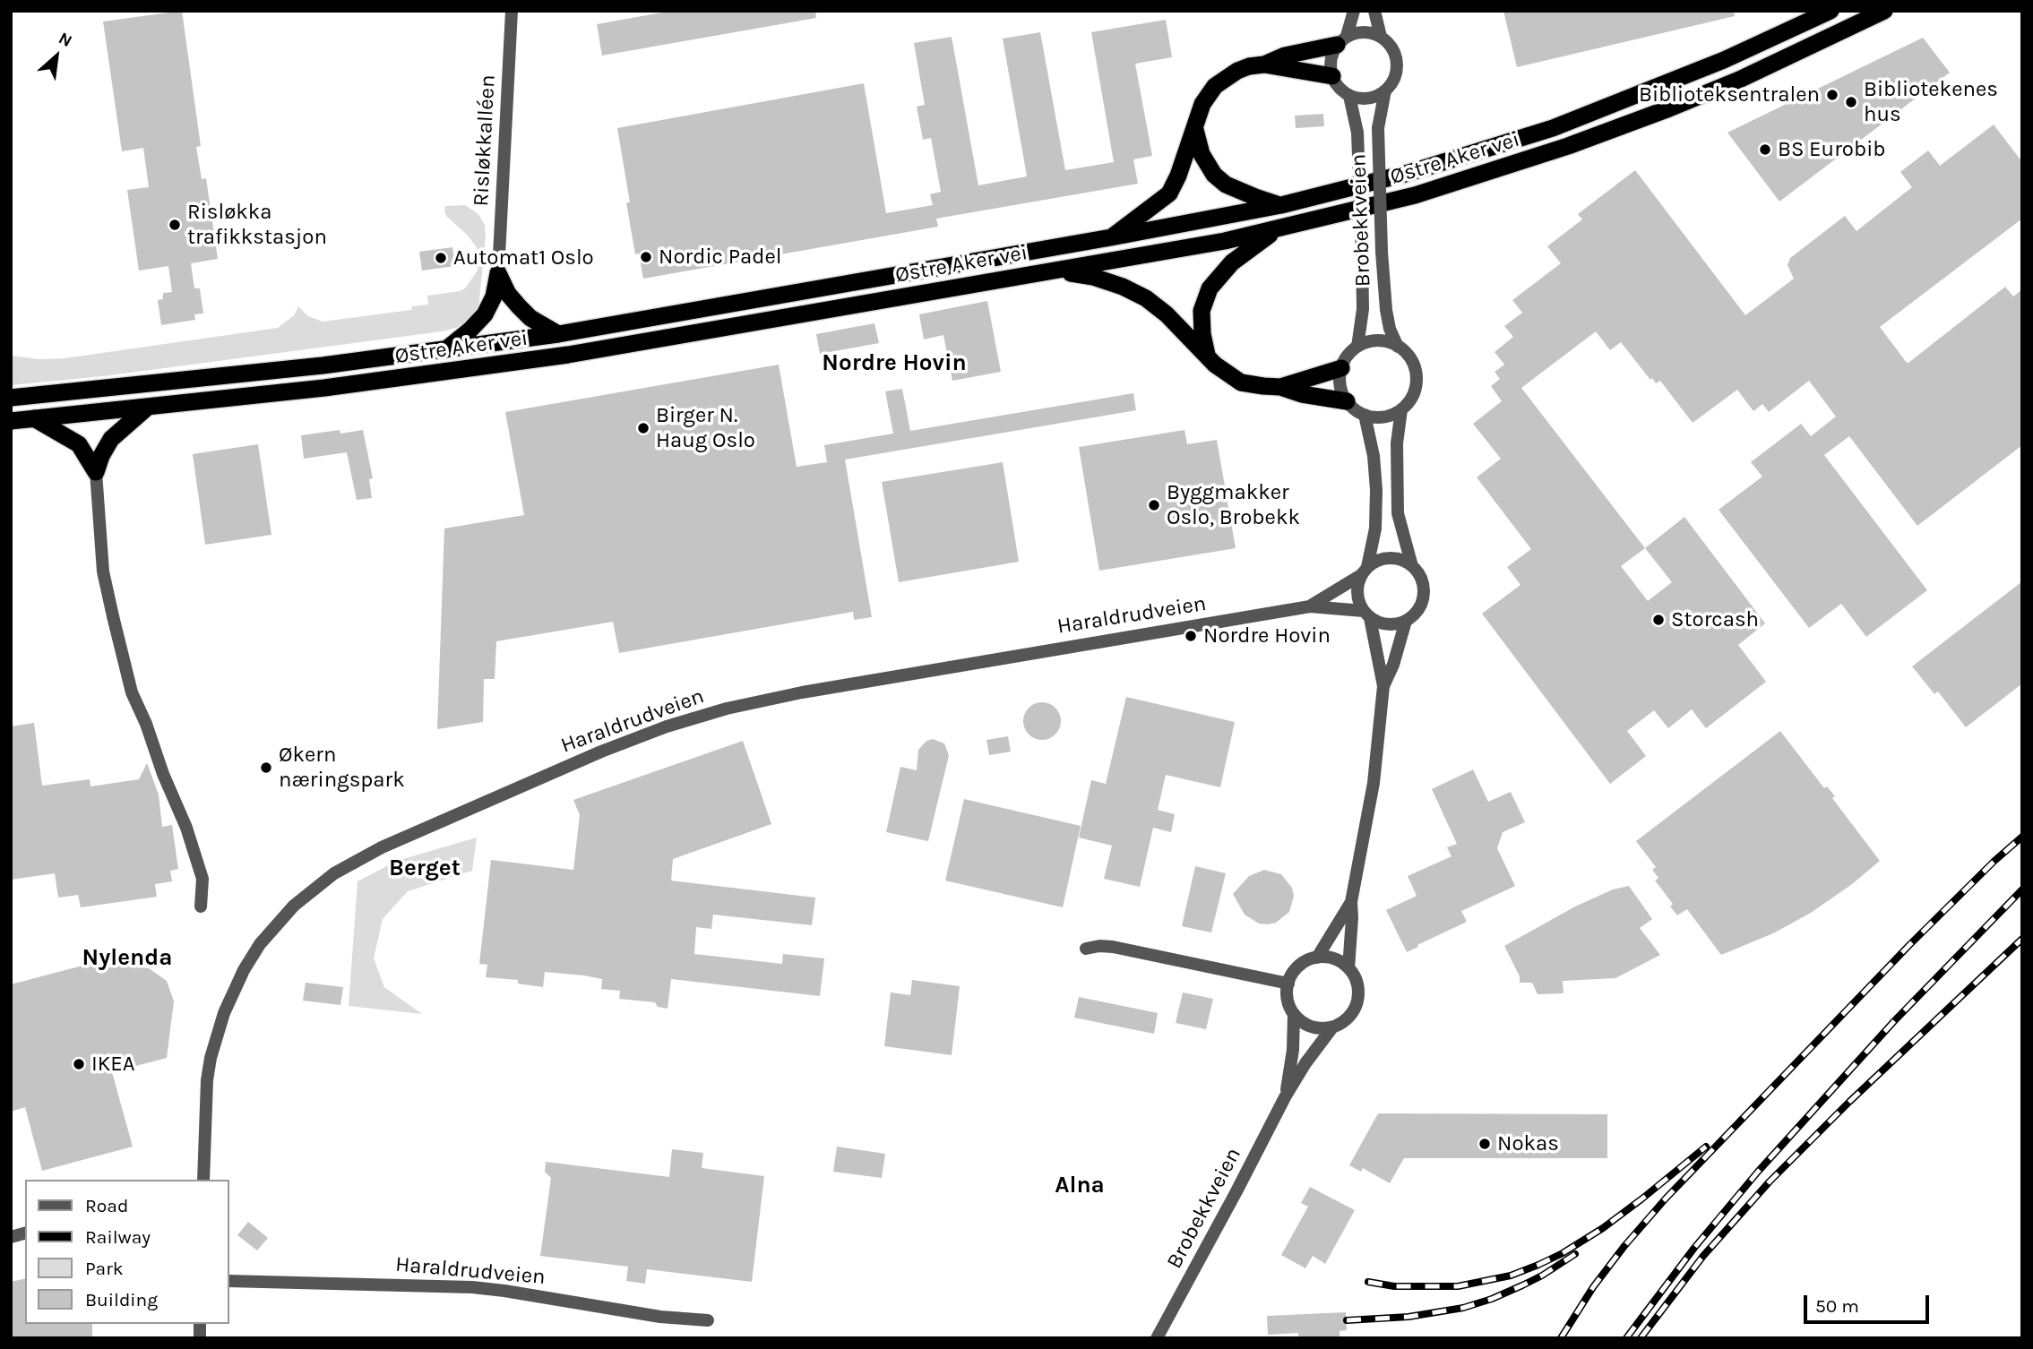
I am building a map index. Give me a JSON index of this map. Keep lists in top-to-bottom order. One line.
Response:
{"streets":{"highway":["Østre Aker vei"],"street":["Risløkkalléen","Brobekkveien","Haraldrudveien"]},"districts":["Nordre Hovin","Berget","Nylenda","Alna"],"places":["Biblioteksentralen","Bibliotekenes hus","BS Eurobib","Risløkka trafikkstasjon","Nordic Padel","Automat1 Oslo","Birger N. Haug Oslo","Byggmakker Oslo, Brobekk","Storcash","Nordre Hovin","Økern næringspark","IKEA","Nokas"],"legend":["Road","Railway","Park","Building"],"scale_bar":"50 m","north":"top right"}
